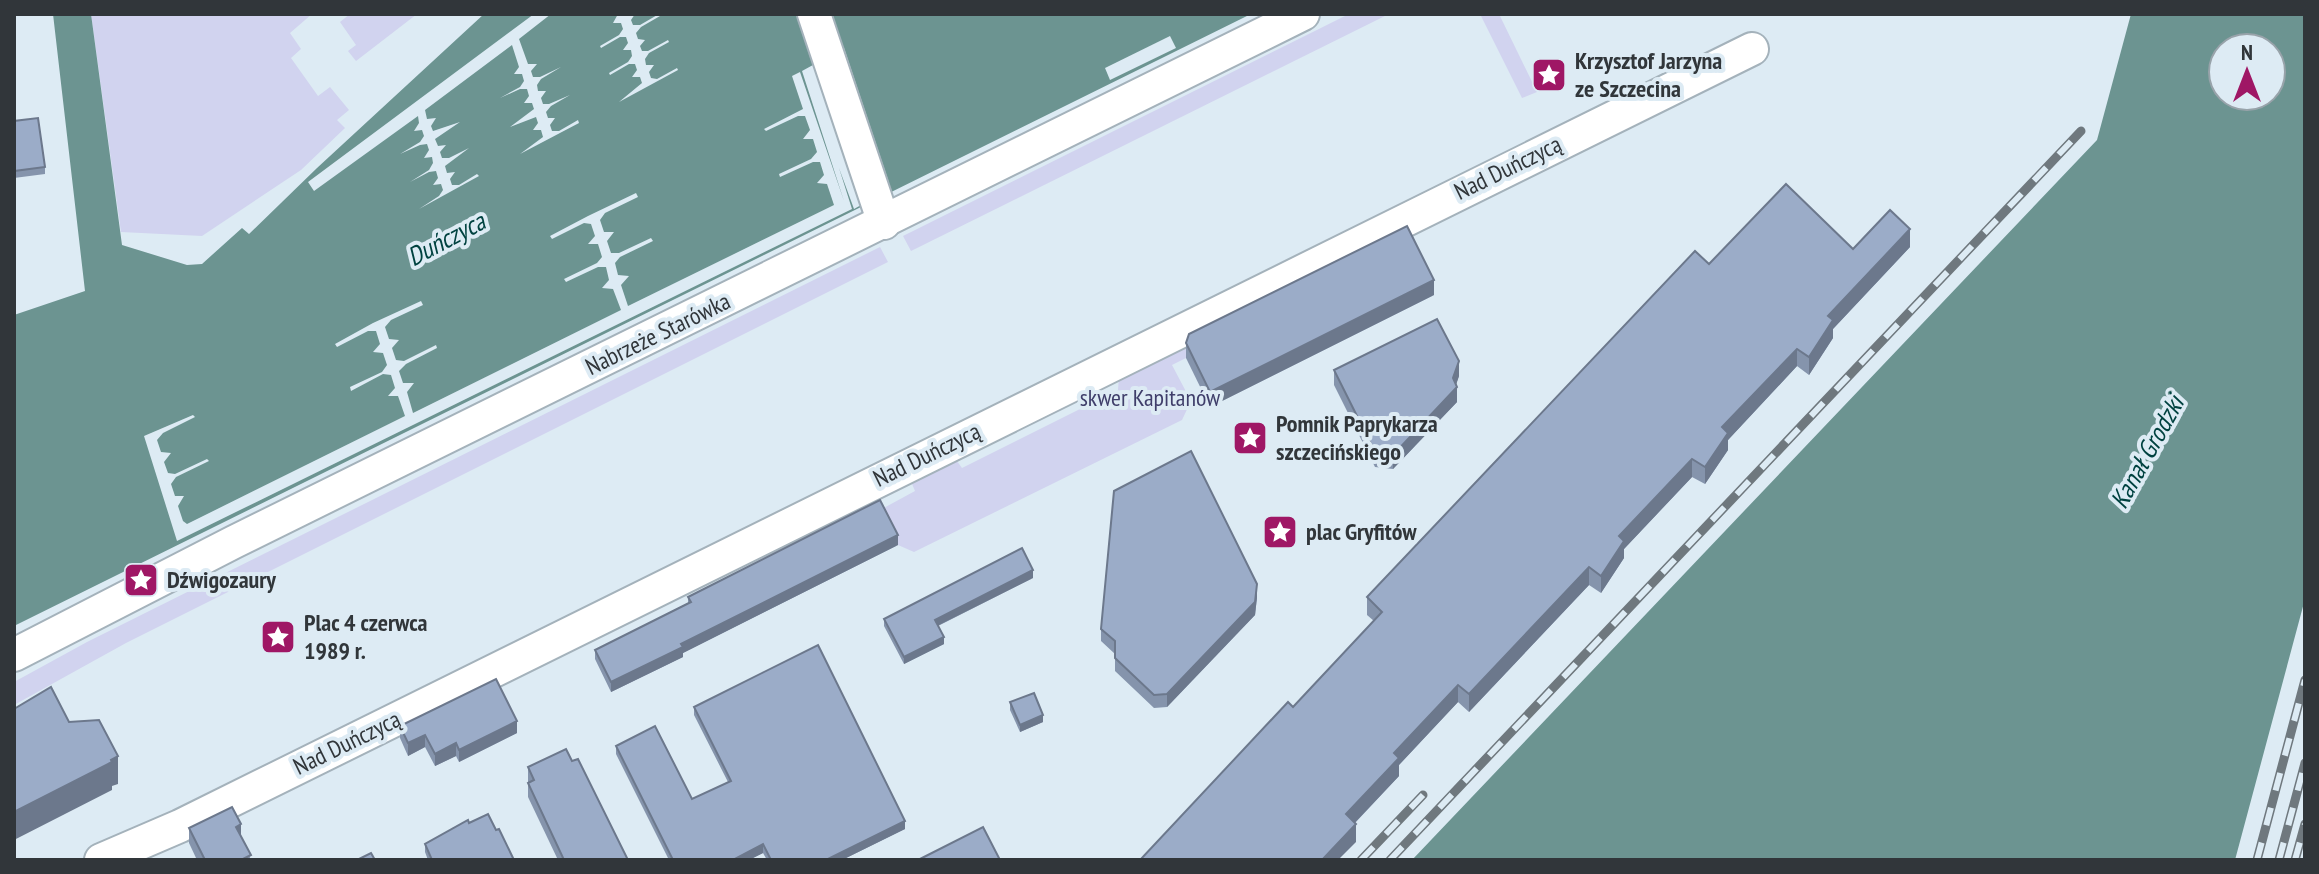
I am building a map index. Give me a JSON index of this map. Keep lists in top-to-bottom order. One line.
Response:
{"streets":{"street":["Nad Duńczycą","Nabrzeże Starówka"]},"water":["Duńczyca","Kanał Grodzki"],"parks":["skwer Kapitanów"],"places":{"place":["Krzysztof Jarzyna ze Szczecina","Pomnik Paprykarza szczecińskiego","plac Gryfitów","Dźwigozaury","Plac 4 czerwca 1989 r."]},"north":"top"}
